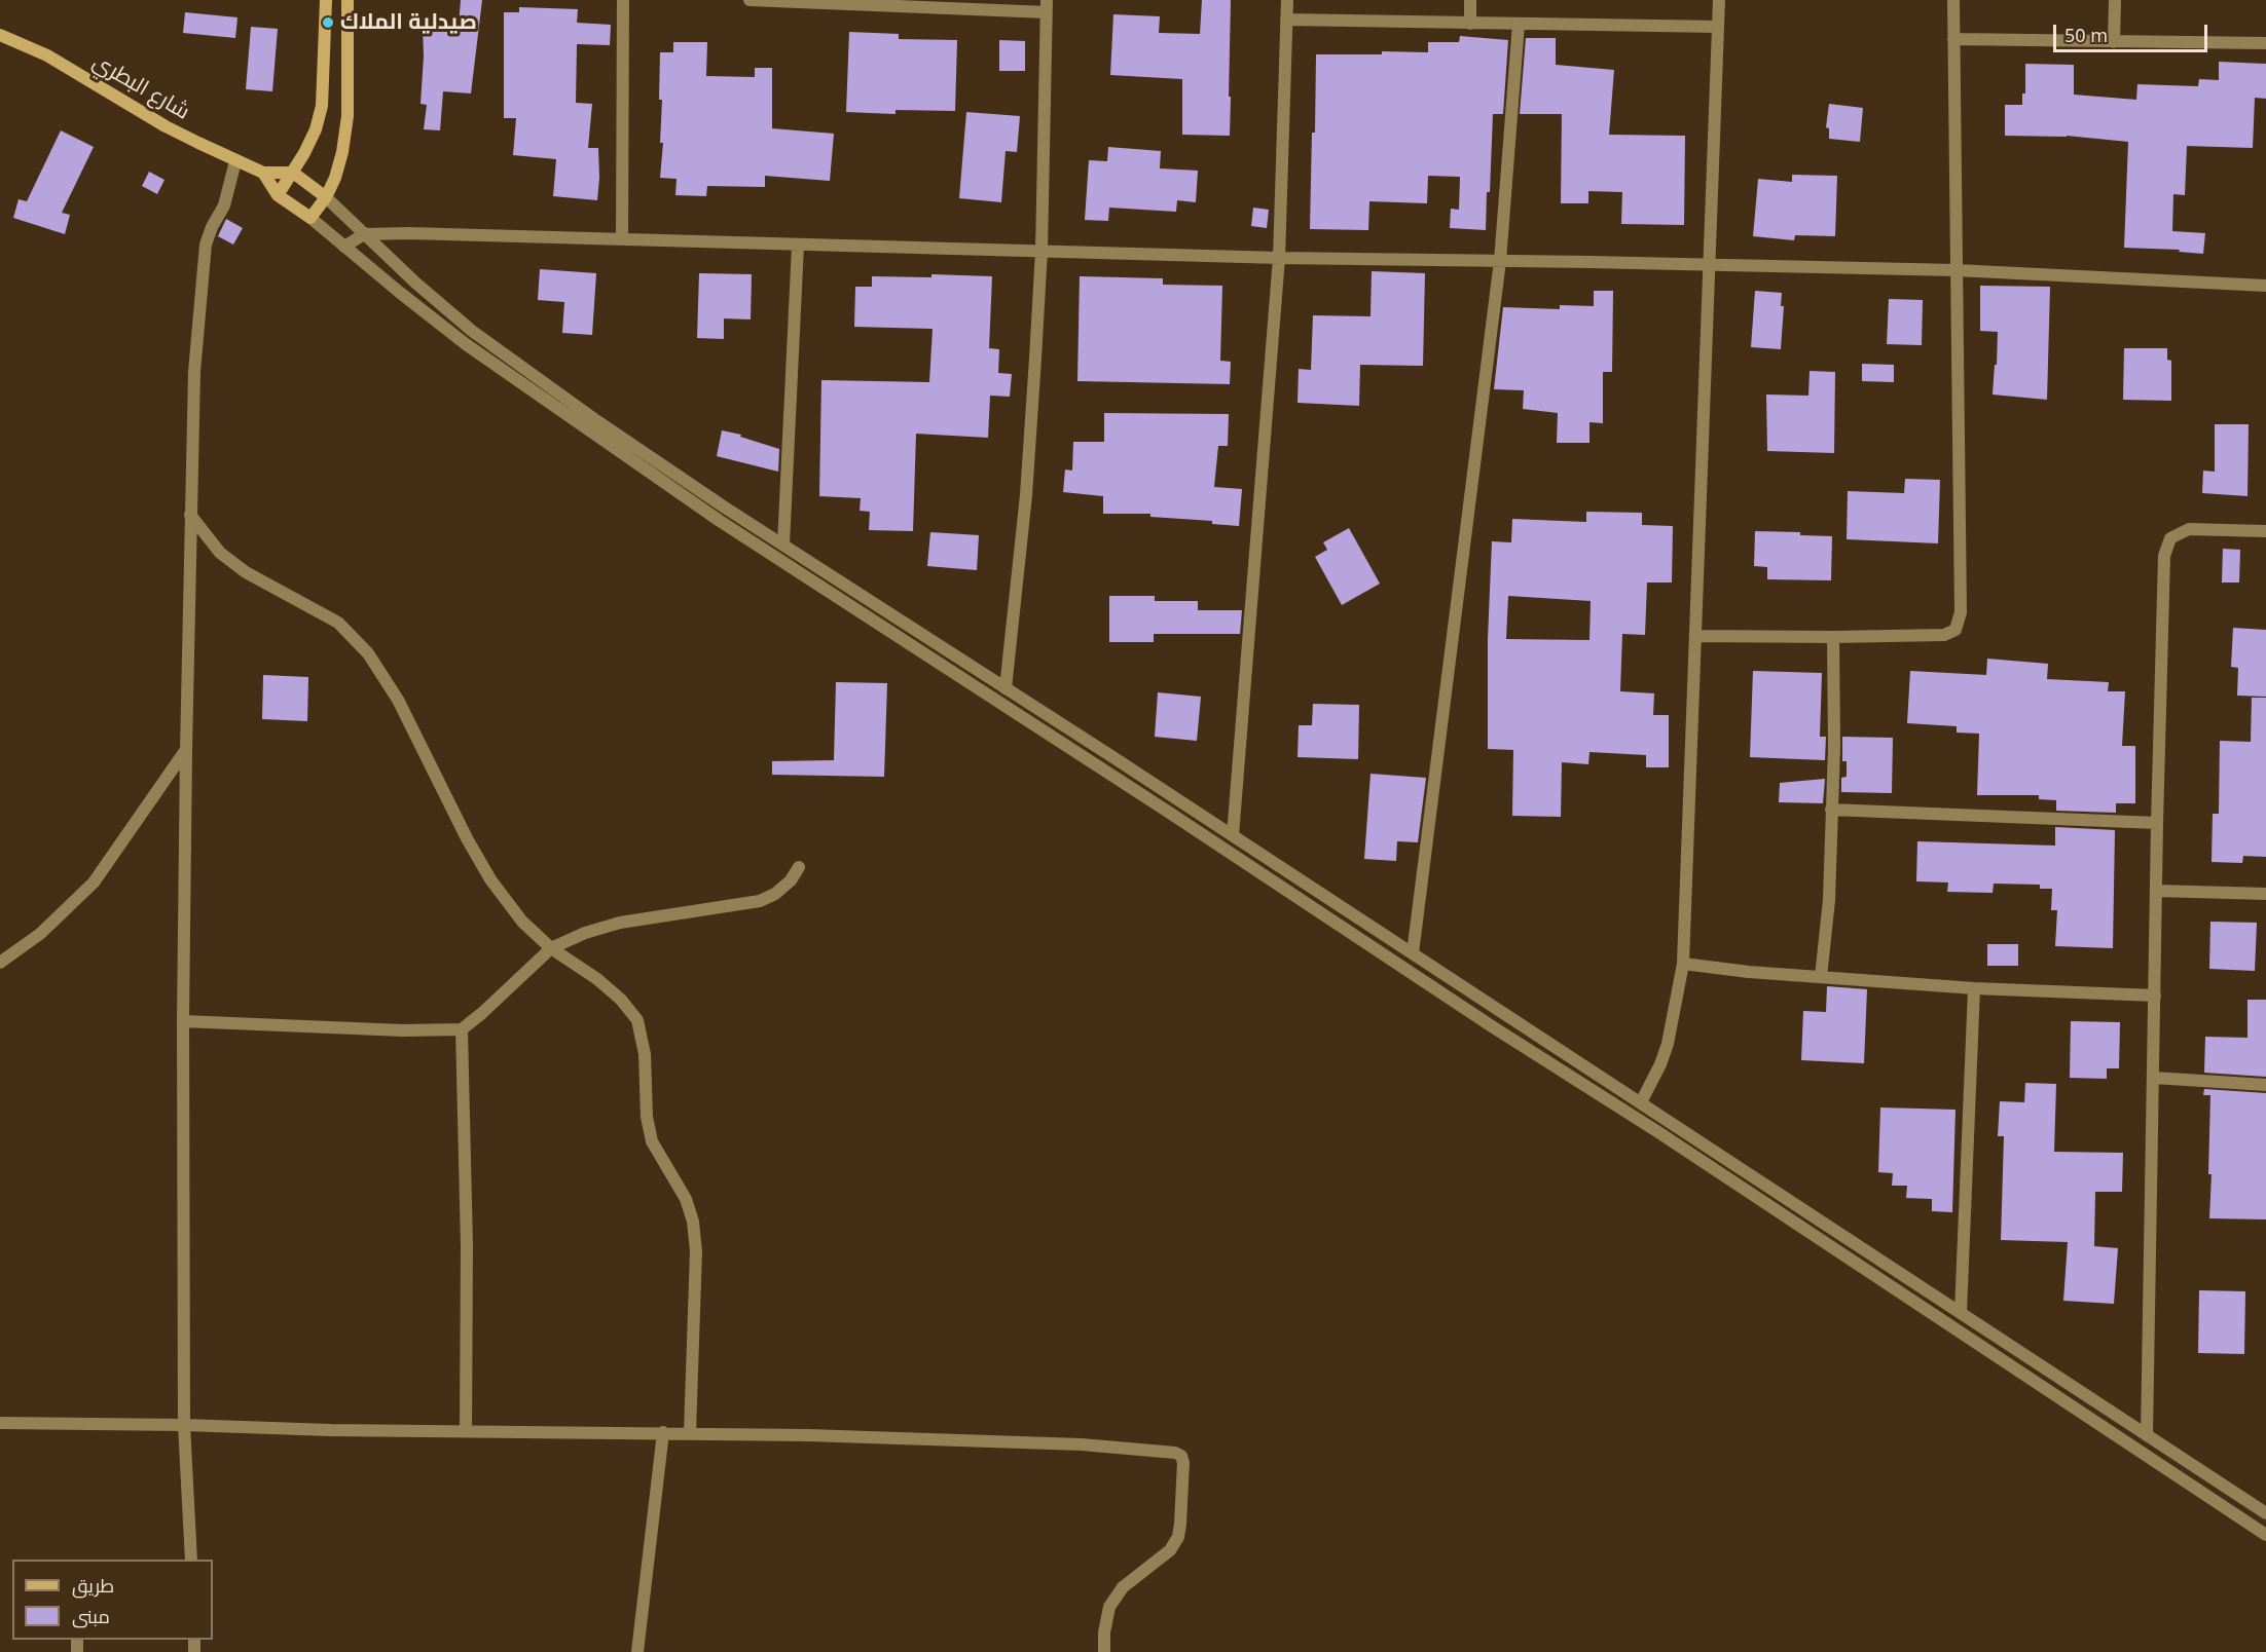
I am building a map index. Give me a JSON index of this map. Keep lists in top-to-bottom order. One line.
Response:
{"streets":{"main road":["شارع البطري"]},"places":["صيدلية الملاك"],"legend":["طريق","مبنى"],"scale_bar":"50 m"}
